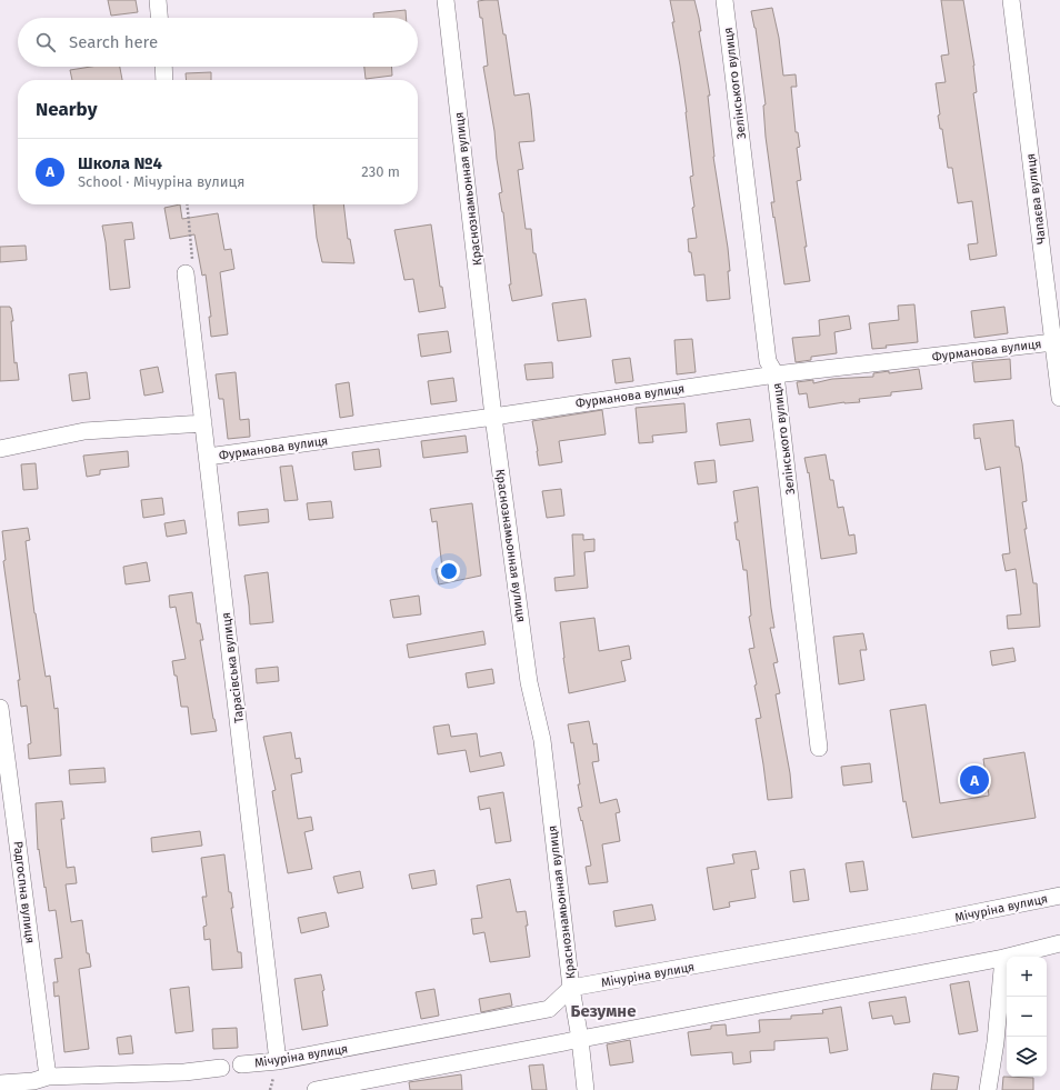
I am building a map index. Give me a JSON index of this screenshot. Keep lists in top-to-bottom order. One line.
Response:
{"streets":{"street":["Зелінського вулиця","Краснознамьонная вулиця","Чапаєва вулиця","Фурманова вулиця","Тарасівська вулиця","Радгоспна вулиця","Мічуріна вулиця"]},"crossings":[["Зелінського вулиця","Фурманова вулиця"],["Краснознамьонная вулиця","Фурманова вулиця"],["Краснознамьонная вулиця","Мічуріна вулиця"],["Чапаєва вулиця","Фурманова вулиця"],["Фурманова вулиця","Тарасівська вулиця"],["Тарасівська вулиця","Мічуріна вулиця"]],"districts":["Безумне"],"page":{"search":"Search here","heading":"Nearby","list":[{"mark":"A","name":"Школа №4","note":"School · Мічуріна вулиця","value":"230 m"}],"pins":"A","map_buttons":["+","−"]}}
